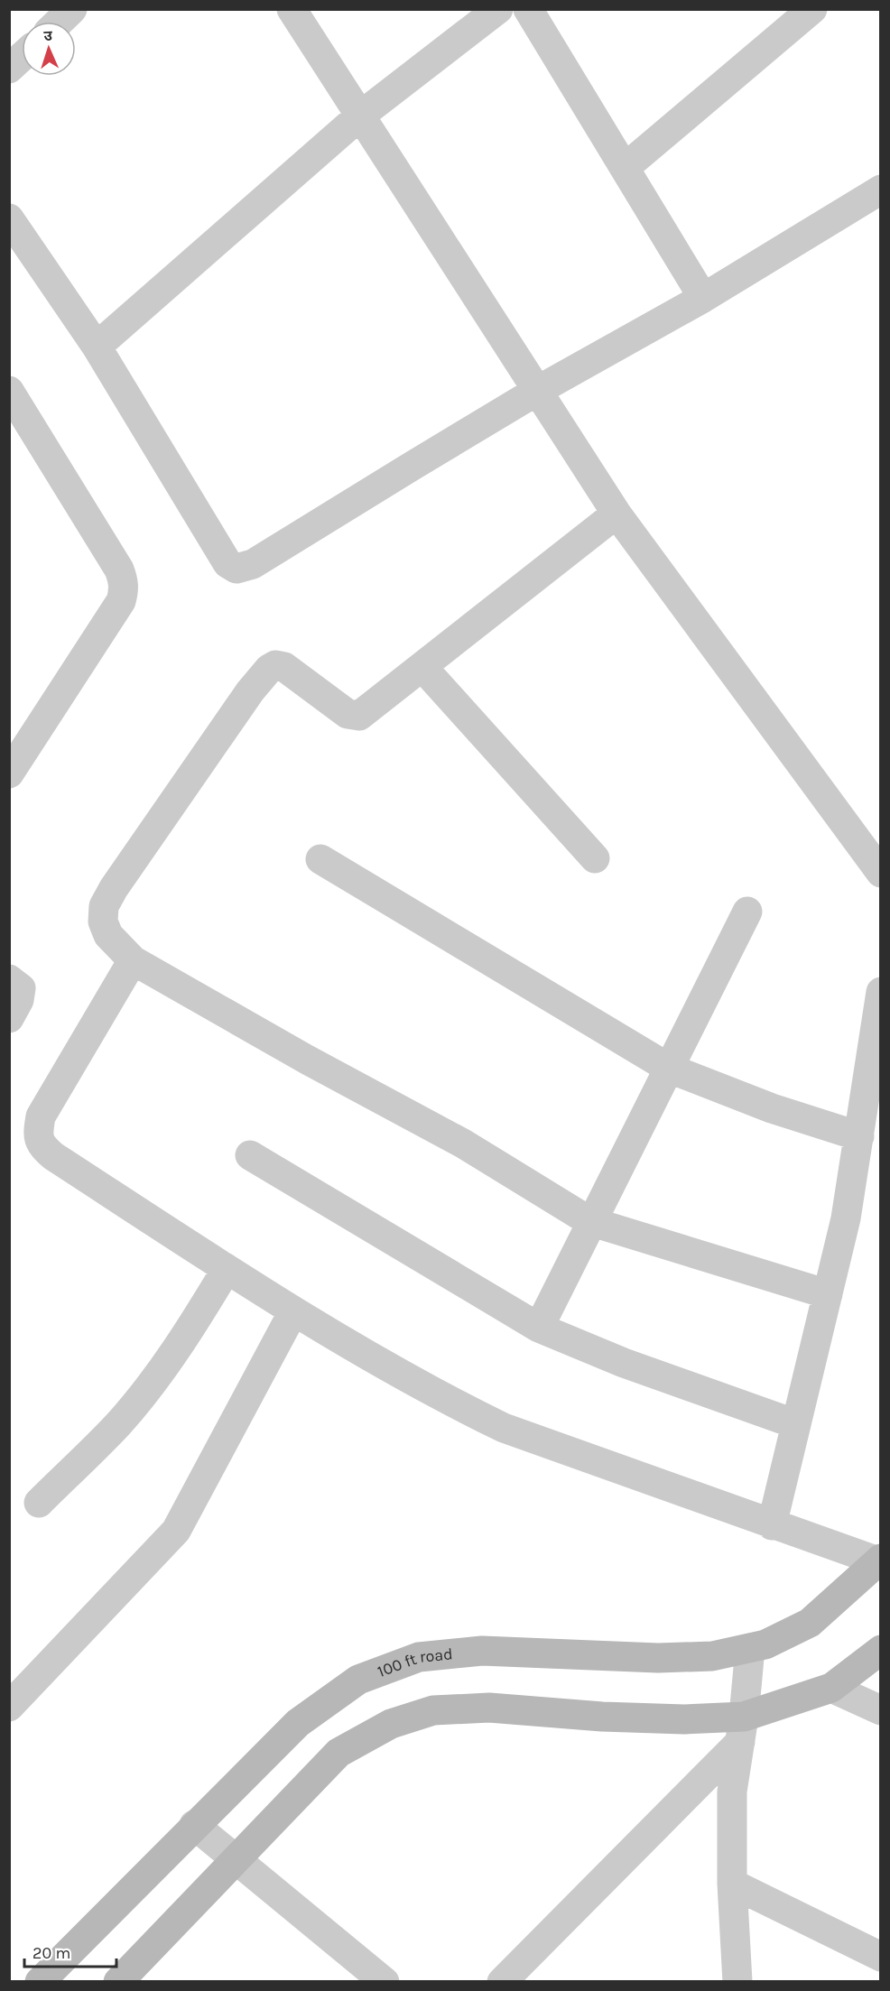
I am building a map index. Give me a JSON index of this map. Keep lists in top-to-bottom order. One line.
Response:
{"streets":{"main road":["100 ft road"]},"scale_bar":"20 m","north":"top"}
